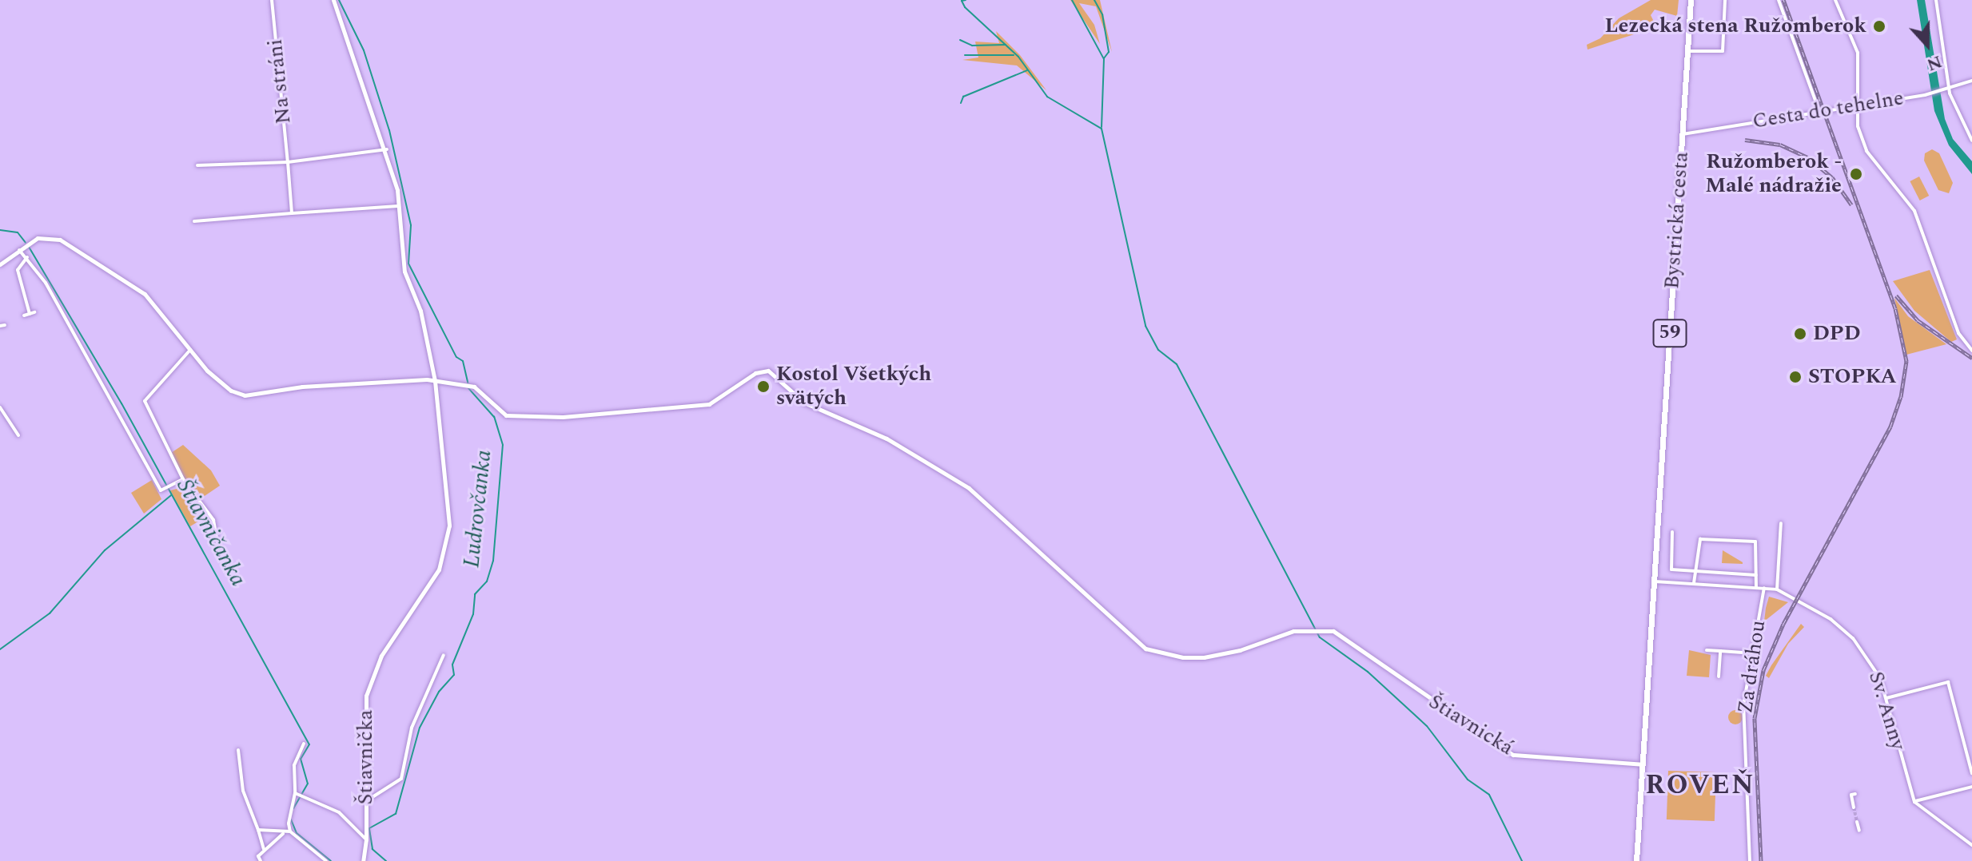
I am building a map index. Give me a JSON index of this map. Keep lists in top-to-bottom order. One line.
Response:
{"streets":{"main road":["Bystrická cesta","59"],"street":["Na stráni","Cesta do tehelne","Za dráhou","Sv. Anny","Štiavnická","Štiavnička"]},"crossings":[["Cesta do tehelne","Bystrická cesta"],["Bystrická cesta","Štiavnická"],["Štiavnická","Štiavnička"]],"districts":["ROVEŇ"],"water":["Ludrovčanka","Štiavničanka"],"places":["Lezecká stena Ružomberok","Ružomberok - Malé nádražie","DPD","STOPKA","Kostol Všetkých svätých"],"north":"bottom"}
